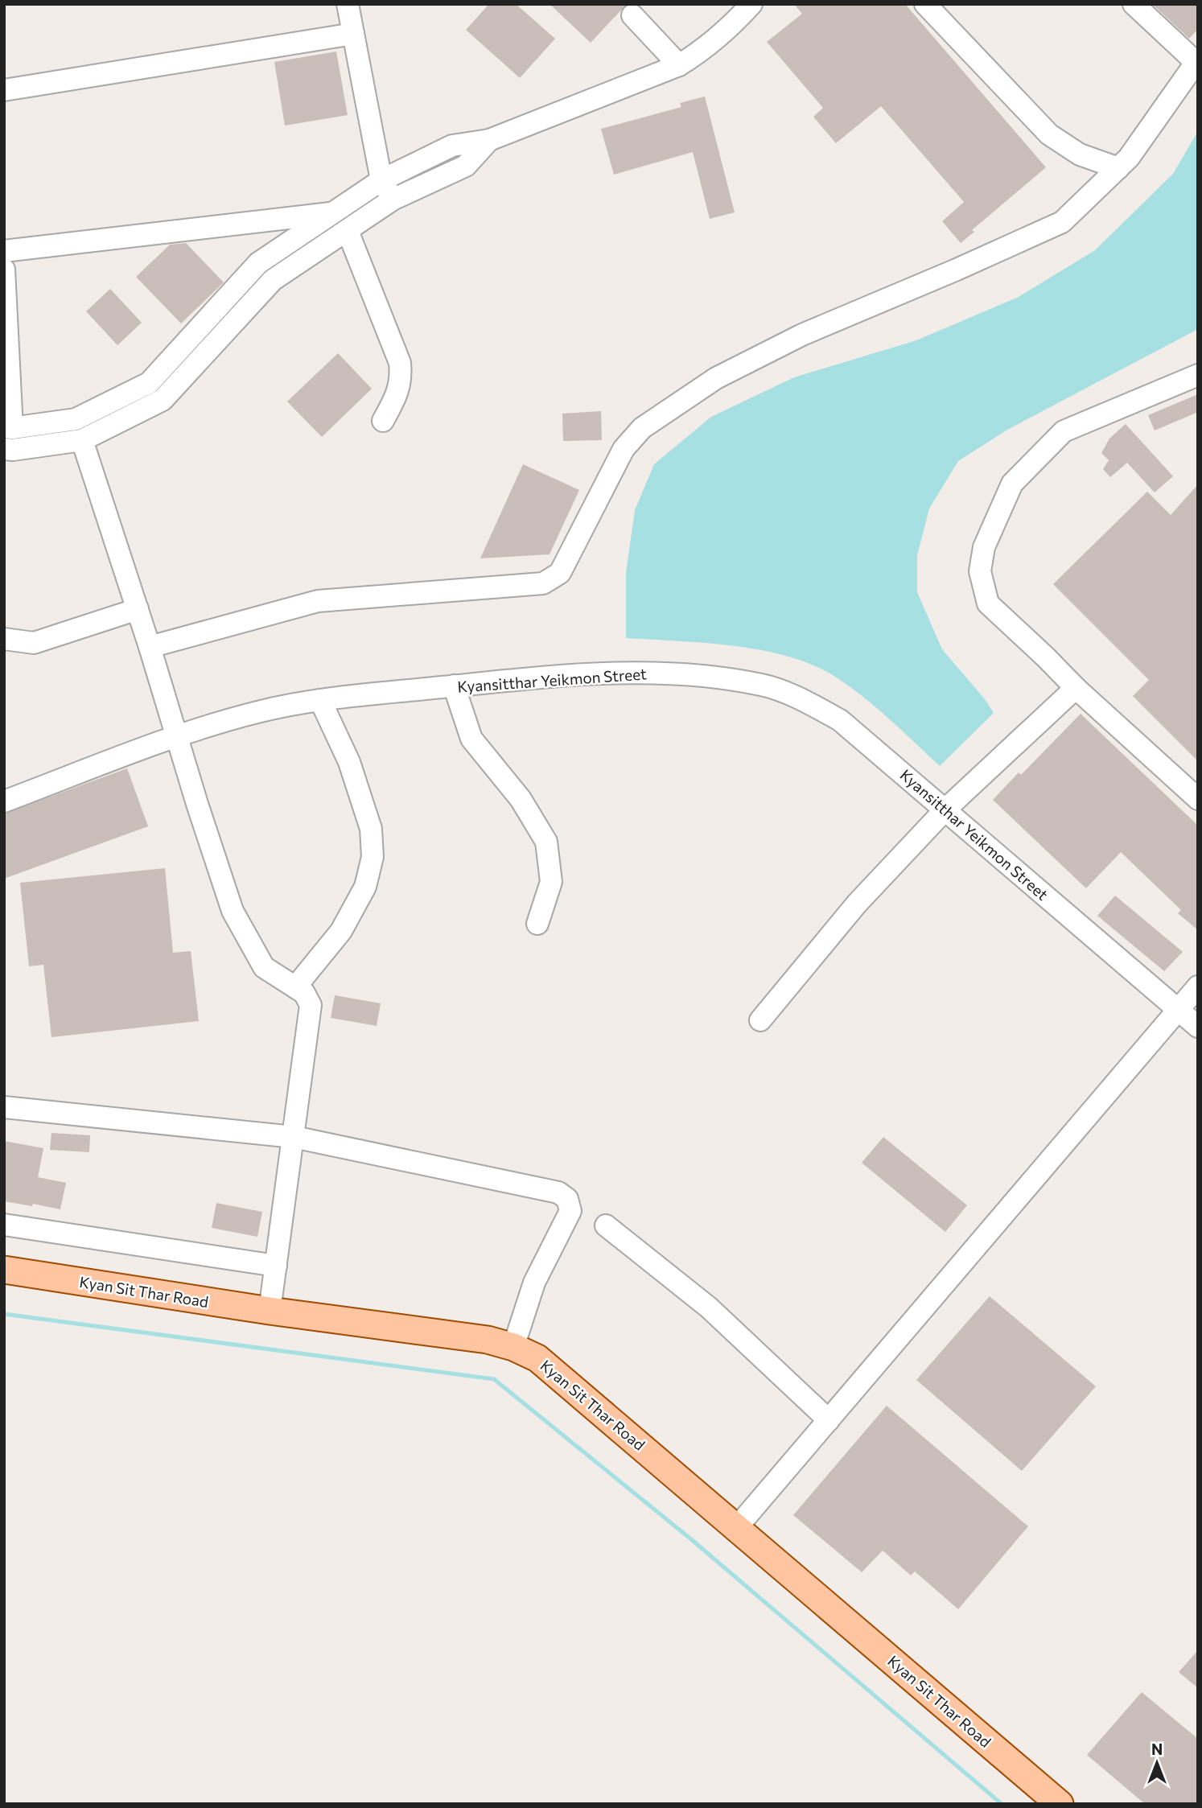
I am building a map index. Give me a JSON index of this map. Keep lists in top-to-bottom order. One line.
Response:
{"streets":{"main road":["Kyan Sit Thar Road"],"street":["Kyansitthar Yeikmon Street"]},"north":"top"}
